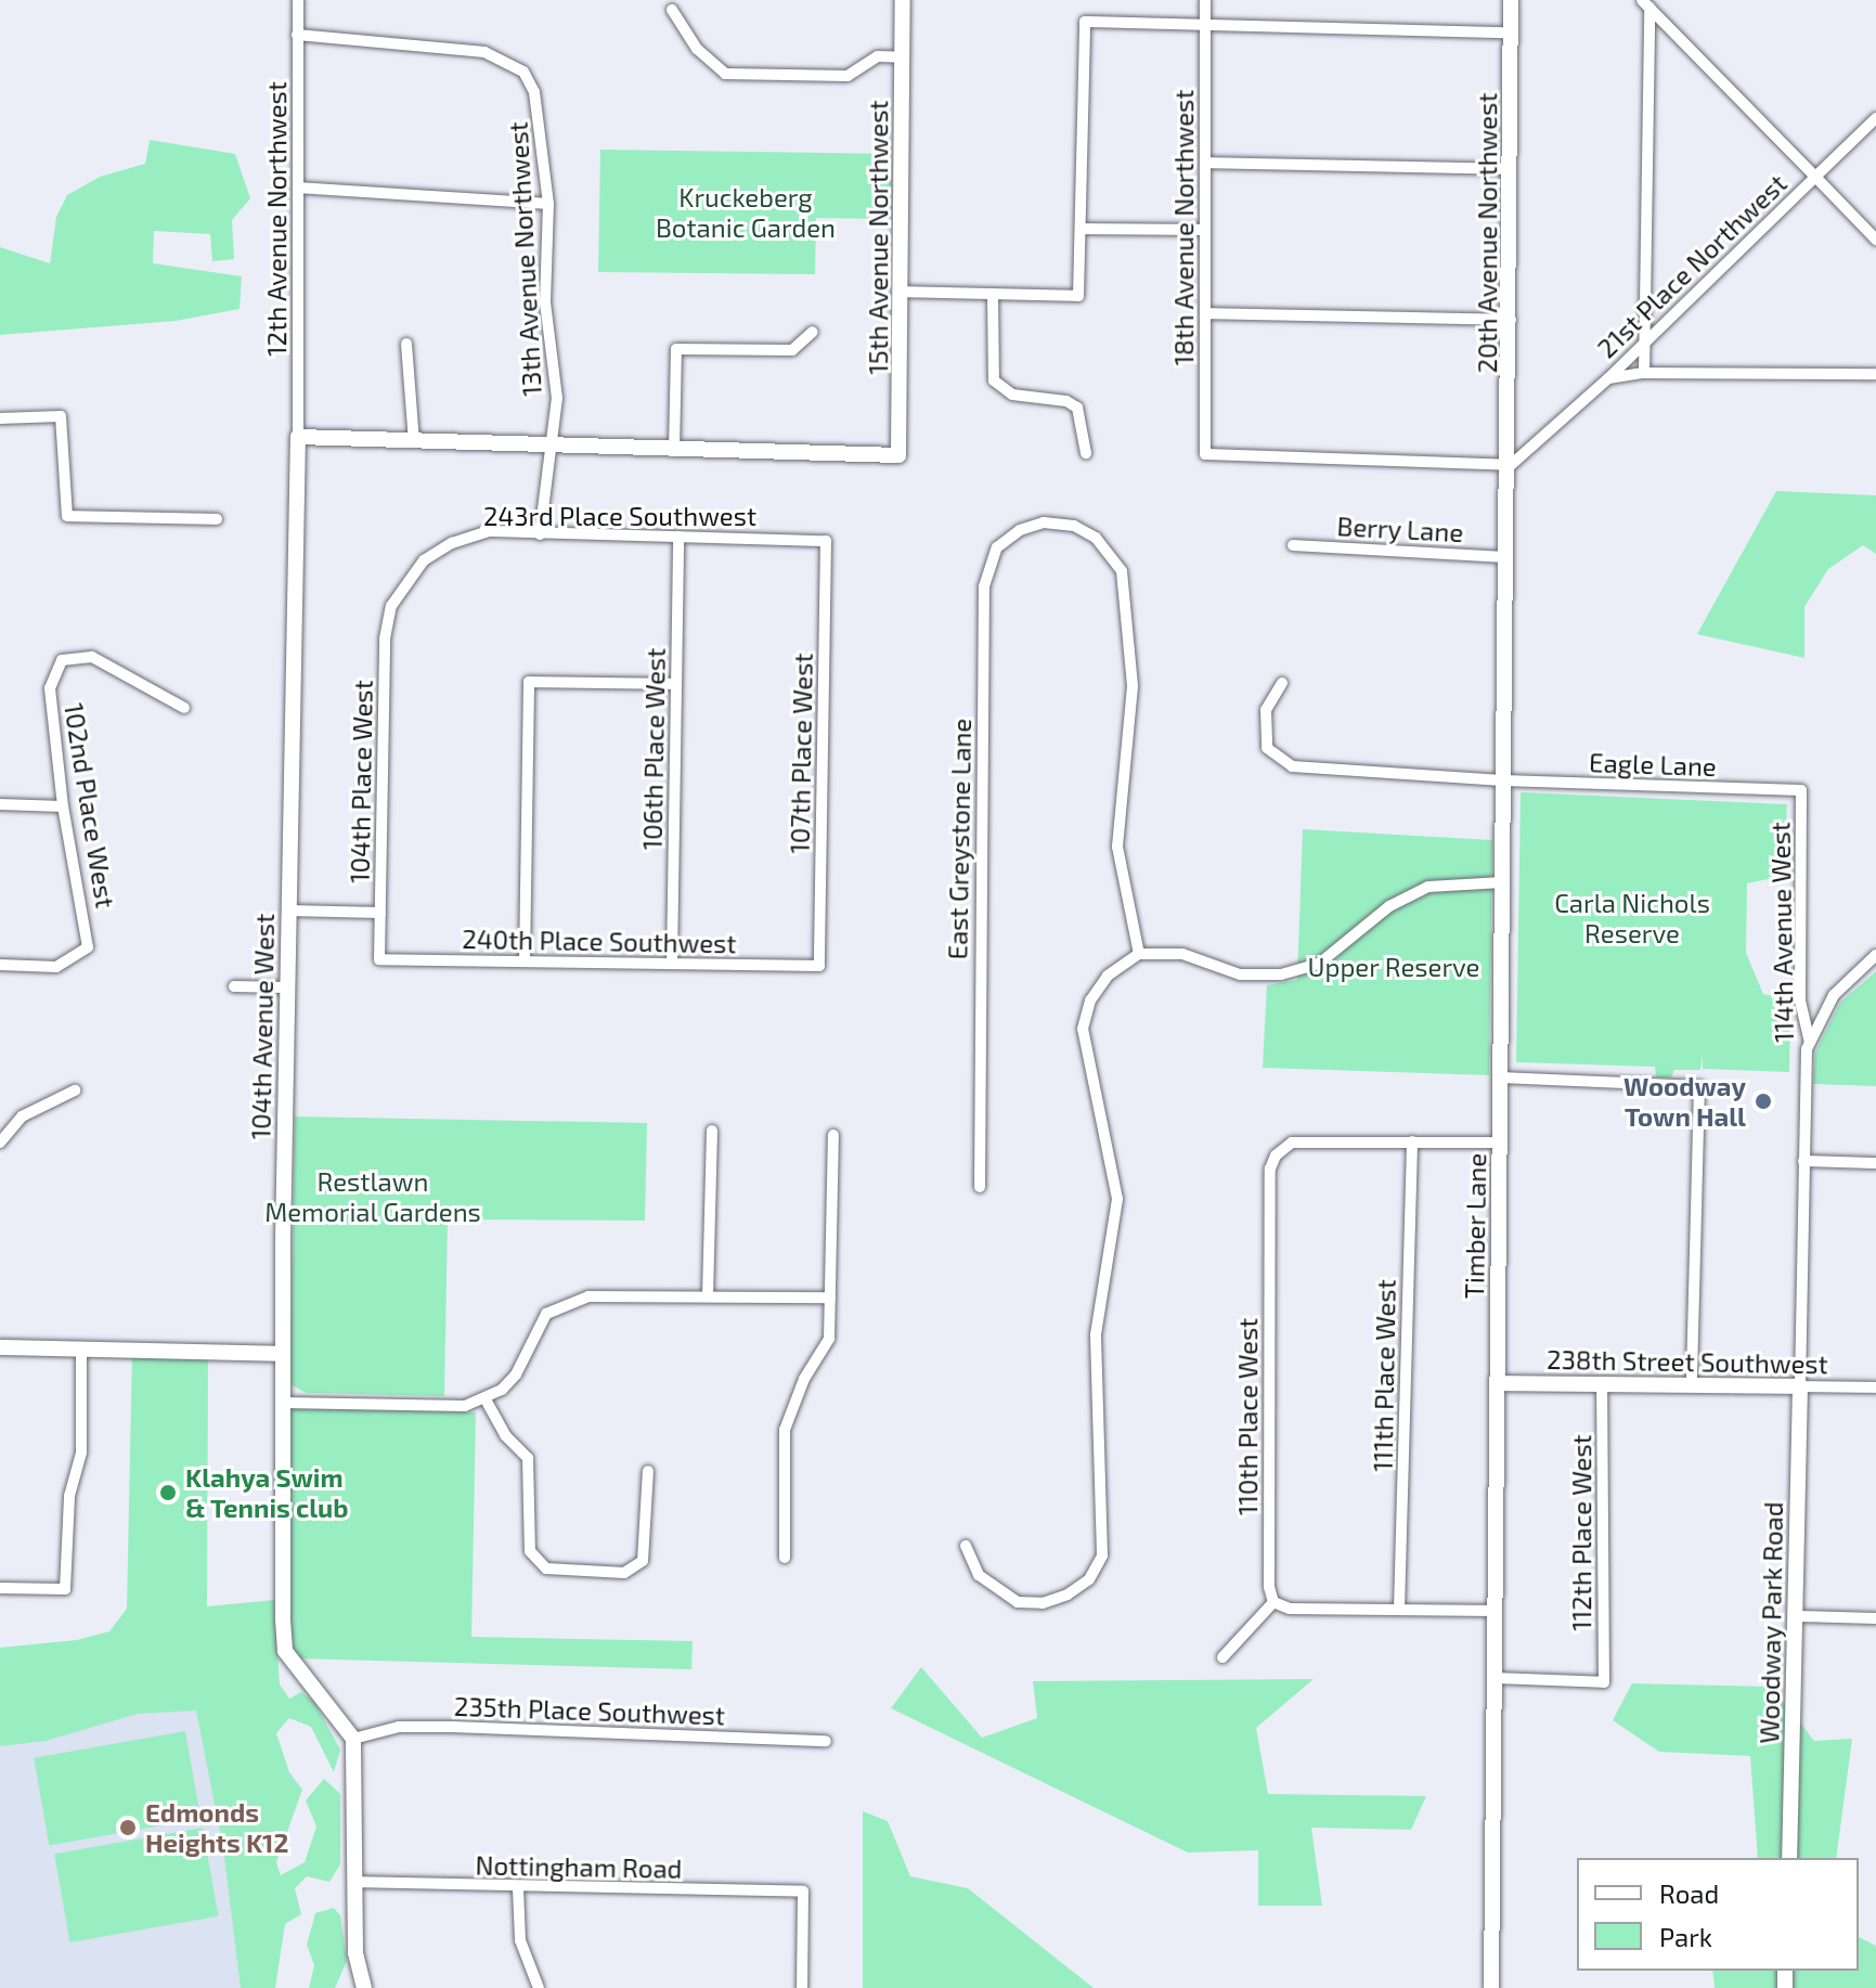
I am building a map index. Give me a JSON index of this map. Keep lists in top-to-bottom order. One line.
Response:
{"streets":{"street":["12th Avenue Northwest","18th Avenue Northwest","20th Avenue Northwest","15th Avenue Northwest","13th Avenue Northwest","21st Place Northwest","243rd Place Southwest","Berry Lane","106th Place West","107th Place West","Eagle Lane","104th Place West","102nd Place West","East Greystone Lane","114th Avenue West","240th Place Southwest","104th Avenue West","Timber Lane","238th Street Southwest","111th Place West","110th Place West","112th Place West","Woodway Park Road","235th Place Southwest","Nottingham Road"]},"crossings":[["12th Avenue Northwest","13th Avenue Northwest"],["12th Avenue Northwest","104th Avenue West"],["18th Avenue Northwest","20th Avenue Northwest"],["18th Avenue Northwest","21st Place Northwest"],["18th Avenue Northwest","Timber Lane"],["20th Avenue Northwest","21st Place Northwest"],["20th Avenue Northwest","Timber Lane"],["13th Avenue Northwest","243rd Place Southwest"],["21st Place Northwest","Timber Lane"],["243rd Place Southwest","106th Place West"],["243rd Place Southwest","107th Place West"],["243rd Place Southwest","104th Place West"],["Berry Lane","Timber Lane"],["106th Place West","240th Place Southwest"],["107th Place West","240th Place Southwest"],["Eagle Lane","114th Avenue West"],["Eagle Lane","Timber Lane"],["104th Place West","240th Place Southwest"],["114th Avenue West","238th Street Southwest"],["114th Avenue West","Woodway Park Road"],["104th Avenue West","235th Place Southwest"],["Timber Lane","238th Street Southwest"],["Timber Lane","112th Place West"],["238th Street Southwest","112th Place West"],["238th Street Southwest","Woodway Park Road"],["111th Place West","110th Place West"]],"parks":["Kruckeberg Botanic Garden","Carla Nichols Reserve","Upper Reserve","Restlawn Memorial Gardens"],"places":["Woodway Town Hall","Klahya Swim & Tennis club","Edmonds Heights K12"],"legend":["Road","Park"]}
